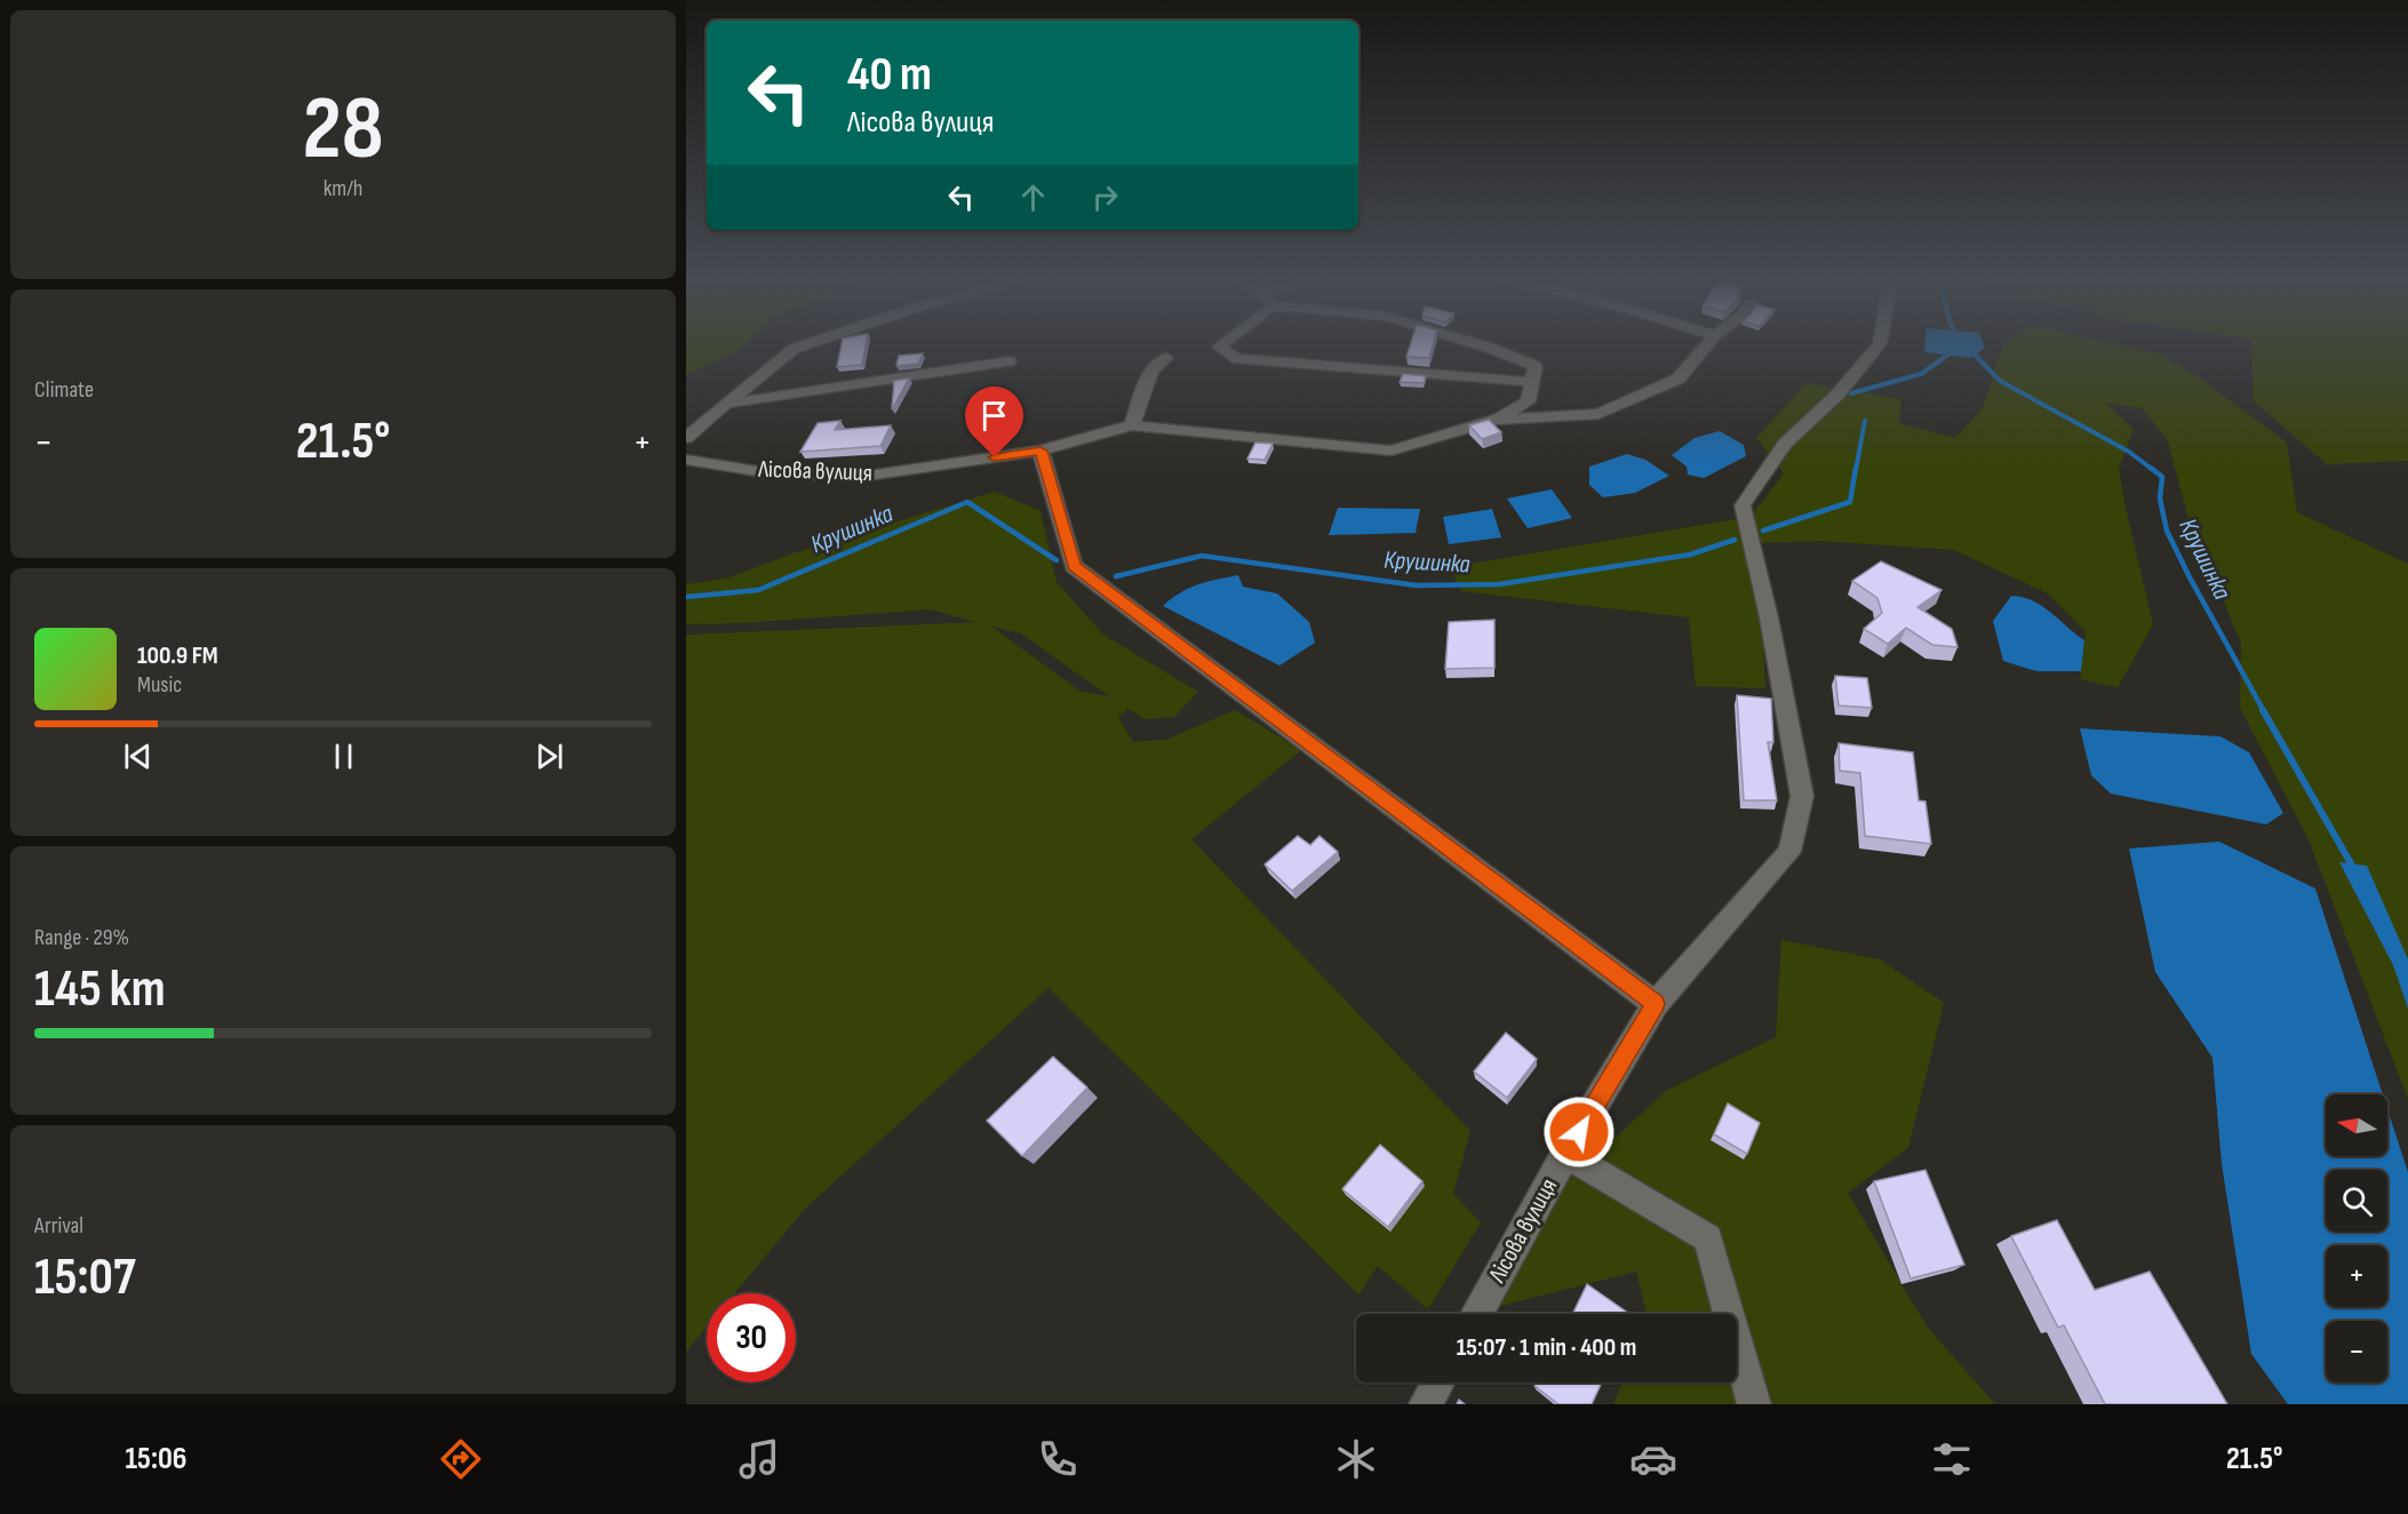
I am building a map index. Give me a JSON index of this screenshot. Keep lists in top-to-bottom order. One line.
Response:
{"streets":{"street":["Лісова вулиця"]},"water":["Крушинка"],"north":"left","page":{"tile":[["28","km/h"],"Climate",["Range · 29%","145 km"],["Arrival","15:07"]],"turn":["40 m","Лісова вулиця"],"heat":["−","21.5°","+"],"song":["100.9 FM","Music"],"map_buttons":["+","−"],"limit":"30","trip":"15:07 · 1 min · 400 m","tabs":["15:06","21.5°"]}}
